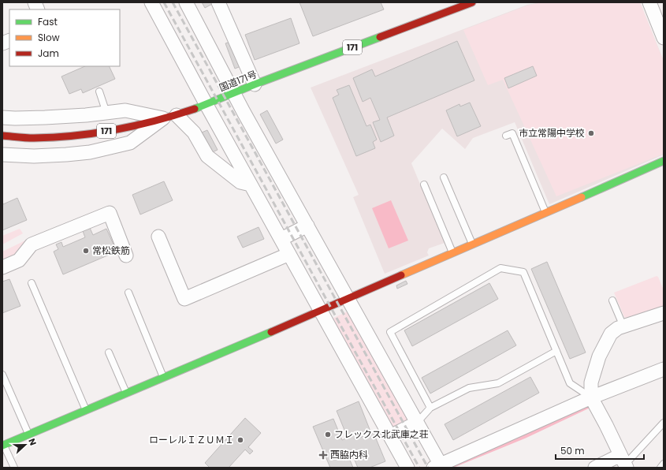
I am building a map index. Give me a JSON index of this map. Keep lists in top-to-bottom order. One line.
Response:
{"streets":{"main road":["171","国道171号"]},"places":{"other":["市立常陽中学校","常松鉄筋","フレックス北武庫之荘","ローレルＩＺＵＭＩ"],"health":["西脇内科"]},"legend":["Fast","Slow","Jam"],"scale_bar":"50 m","north":"right"}
